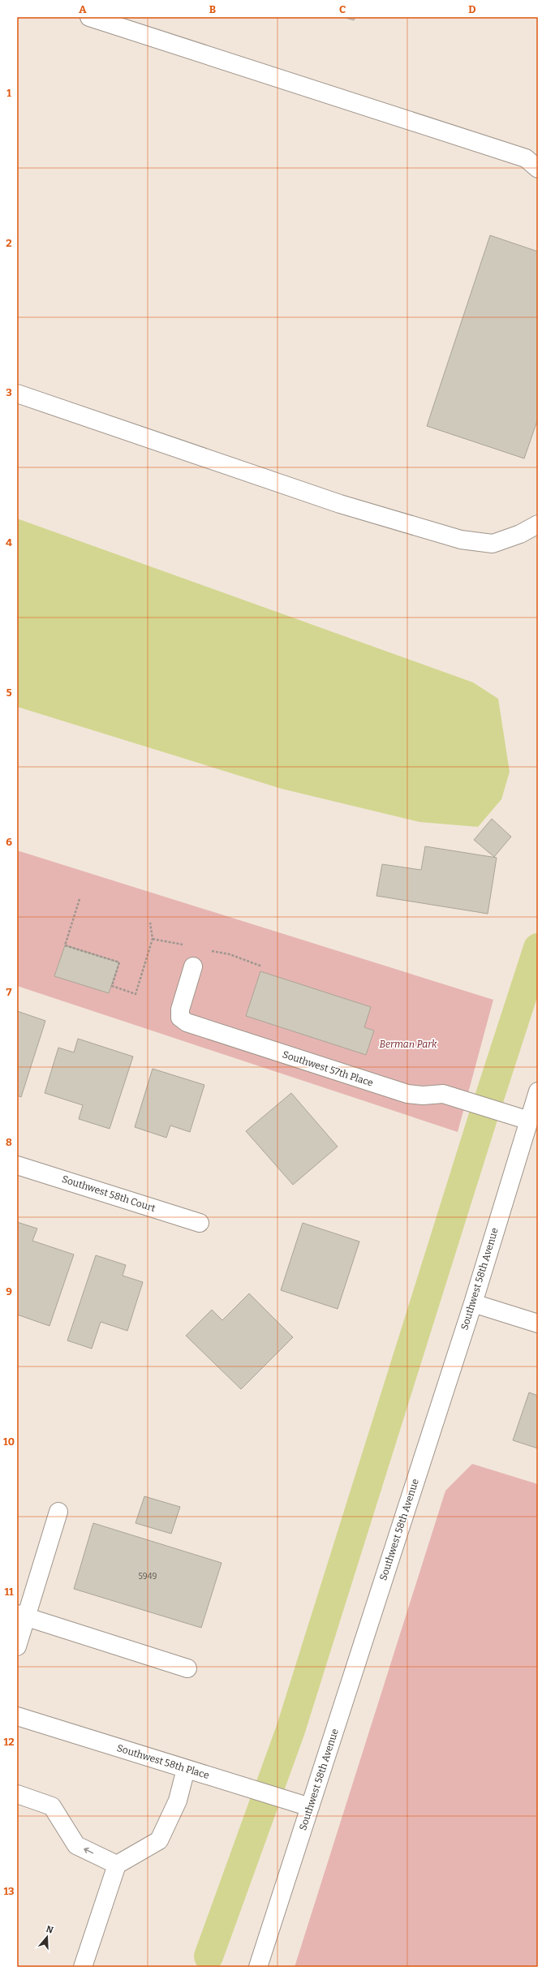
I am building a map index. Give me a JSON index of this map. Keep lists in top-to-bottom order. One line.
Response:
{"streets":{"street":["Southwest 57th Place","Southwest 58th Court","Southwest 58th Avenue","Southwest 58th Place"]},"crossings":[["Southwest 57th Place","Southwest 58th Avenue"],["Southwest 58th Avenue","Southwest 58th Place"]],"parks":["Berman Park"],"house_numbers":["5949"],"north":"top","grid":{"columns":["A","B","C","D"],"rows":["1","2","3","4","5","6","7","8","9","10","11","12","13"]}}
